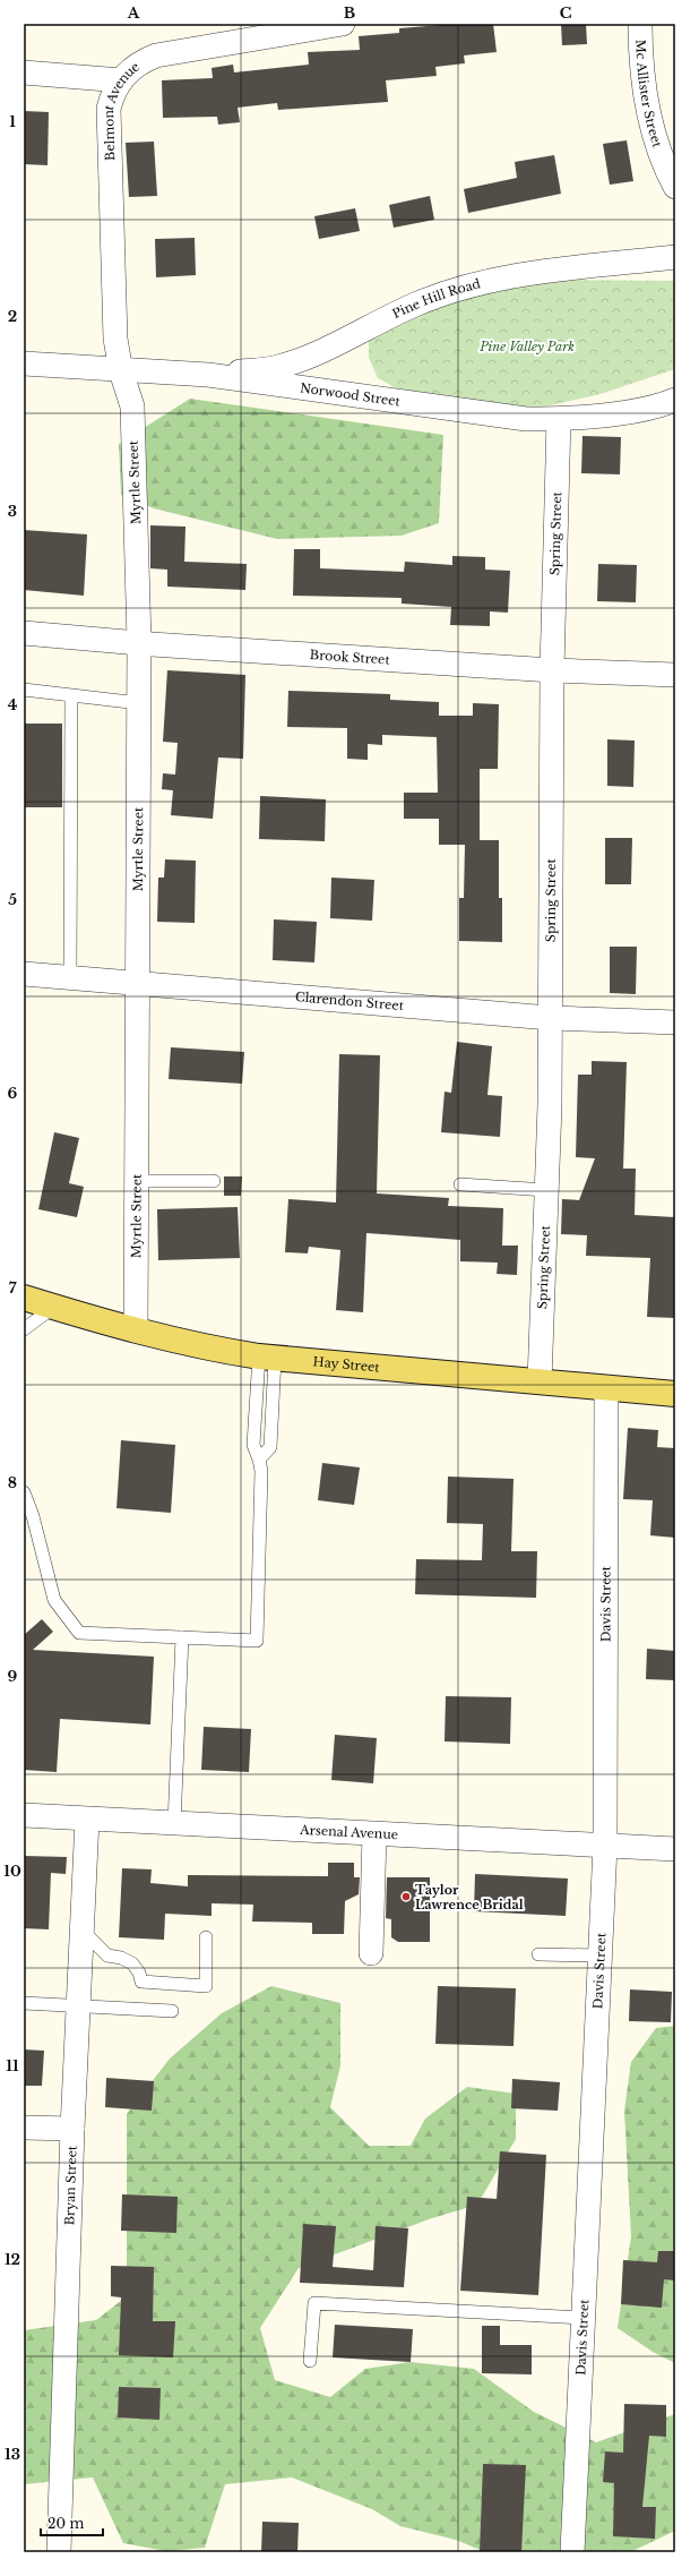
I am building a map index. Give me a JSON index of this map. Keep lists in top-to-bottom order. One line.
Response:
{"streets":{"main road":["Hay Street"],"street":["Mc Allister Street","Belmont Avenue","Pine Hill Road","Norwood Street","Myrtle Street","Spring Street","Brook Street","Clarendon Street","Davis Street","Arsenal Avenue","Bryan Street"]},"crossings":[["Belmont Avenue","Norwood Street"],["Belmont Avenue","Myrtle Street"],["Pine Hill Road","Norwood Street"],["Norwood Street","Myrtle Street"],["Norwood Street","Spring Street"],["Myrtle Street","Brook Street"],["Myrtle Street","Clarendon Street"],["Myrtle Street","Hay Street"],["Spring Street","Brook Street"],["Spring Street","Clarendon Street"],["Spring Street","Hay Street"],["Hay Street","Davis Street"],["Davis Street","Arsenal Avenue"],["Arsenal Avenue","Bryan Street"]],"parks":["Pine Valley Park"],"places":["Taylor Lawrence Bridal"],"scale_bar":"20 m","grid":{"columns":["A","B","C"],"rows":["1","2","3","4","5","6","7","8","9","10","11","12","13"]}}
